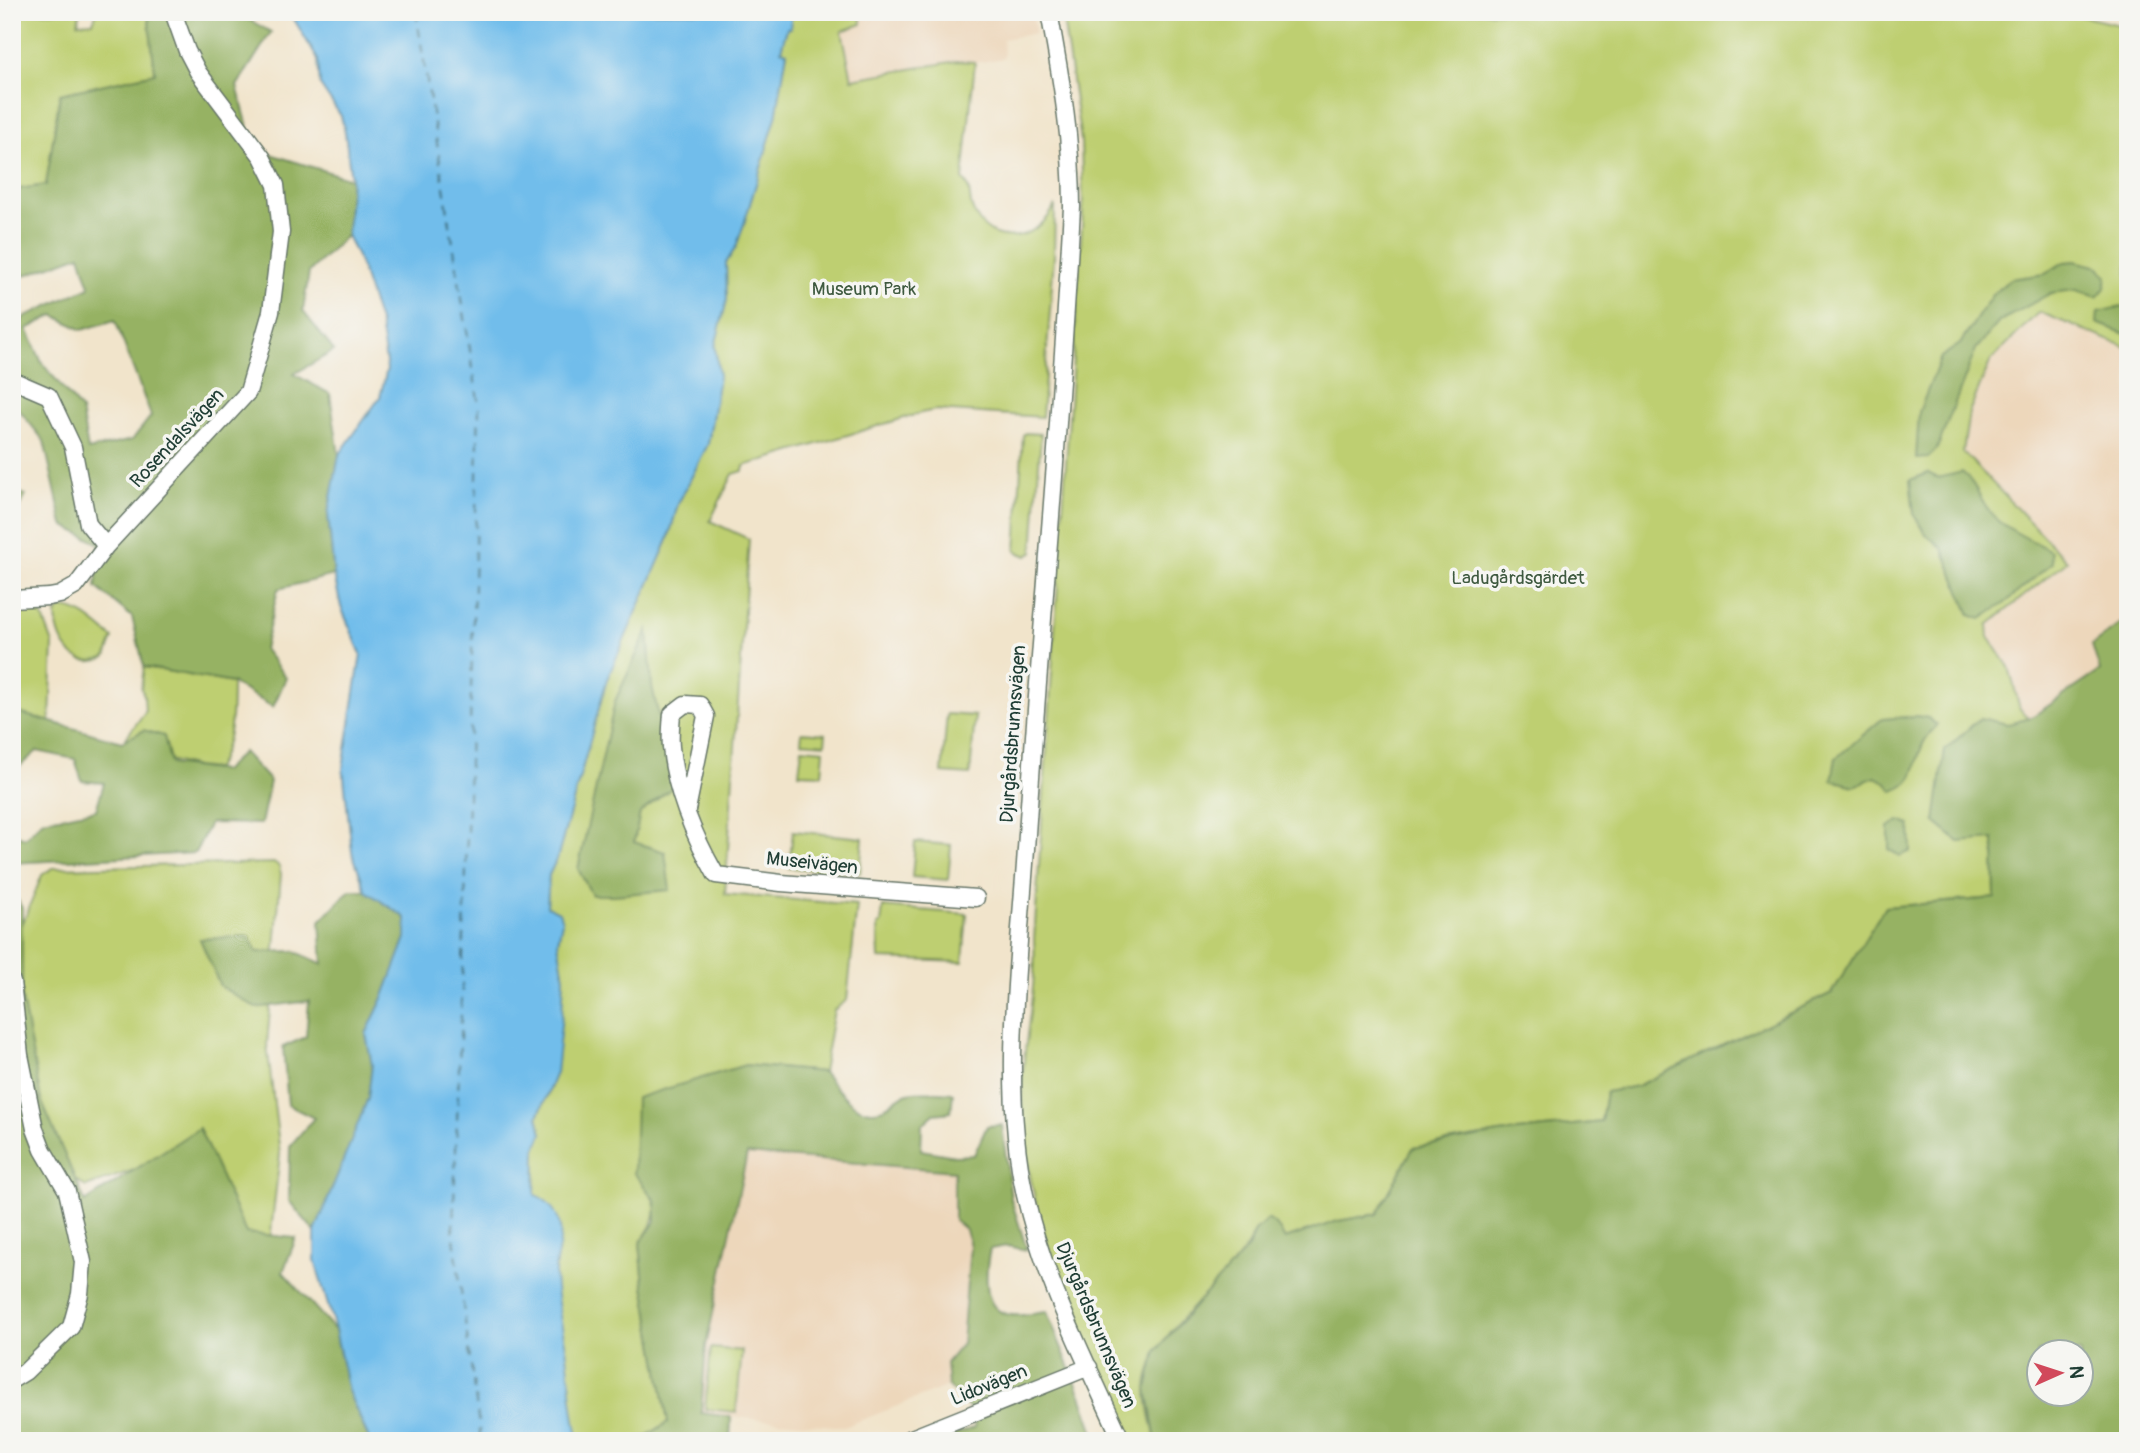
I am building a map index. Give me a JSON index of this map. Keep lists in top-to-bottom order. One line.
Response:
{"streets":{"street":["Rosendalsvägen","Djurgårdsbrunnsvägen","Museivägen","Lidovägen"]},"crossings":[["Djurgårdsbrunnsvägen","Lidovägen"]],"parks":["Museum Park","Ladugårdsgärdet"],"north":"right"}
